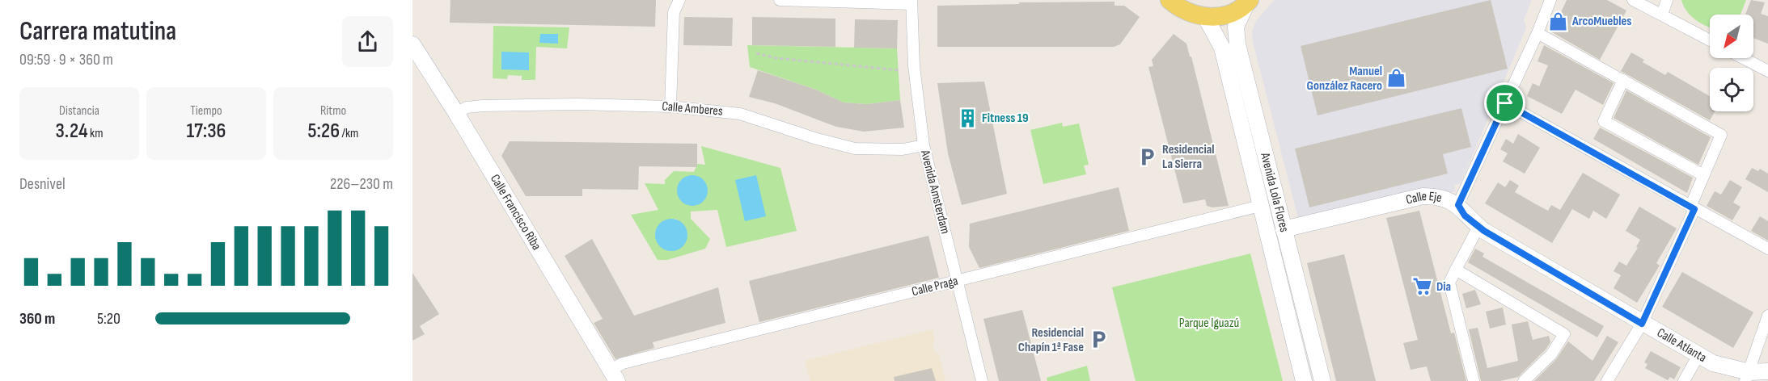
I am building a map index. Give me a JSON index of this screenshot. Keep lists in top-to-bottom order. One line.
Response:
{"streets":{"street":["Calle Amberes","Avenida Amsterdam","Avenida Lola Flores","Calle Eje","Calle Francisco Riba","Calle Praga","Calle Atlanta"]},"crossings":[["Calle Amberes","Avenida Amsterdam"],["Calle Amberes","Calle Francisco Riba"],["Avenida Amsterdam","Calle Praga"],["Avenida Lola Flores","Calle Eje"],["Avenida Lola Flores","Calle Praga"],["Calle Eje","Calle Atlanta"],["Calle Francisco Riba","Calle Praga"]],"parks":["Parque Iguazú"],"places":{"shop":["ArcoMuebles","Manuel González Racero"],"building":["Fitness 19"],"parking":["Residencial La Sierra","Residencial Chapín 1ª Fase"],"supermarket":["Dia"]},"north":"bottom left","page":{"heading":["Carrera matutina","09:59 · 9 × 360 m"],"stats":[["Distancia","3.24 km"],["Tiempo","17:36"],["Ritmo","5:26 /km"]],"chart":["Desnivel","226–230 m"],"list":[{"name":"360 m","note":"5:20"}]}}
